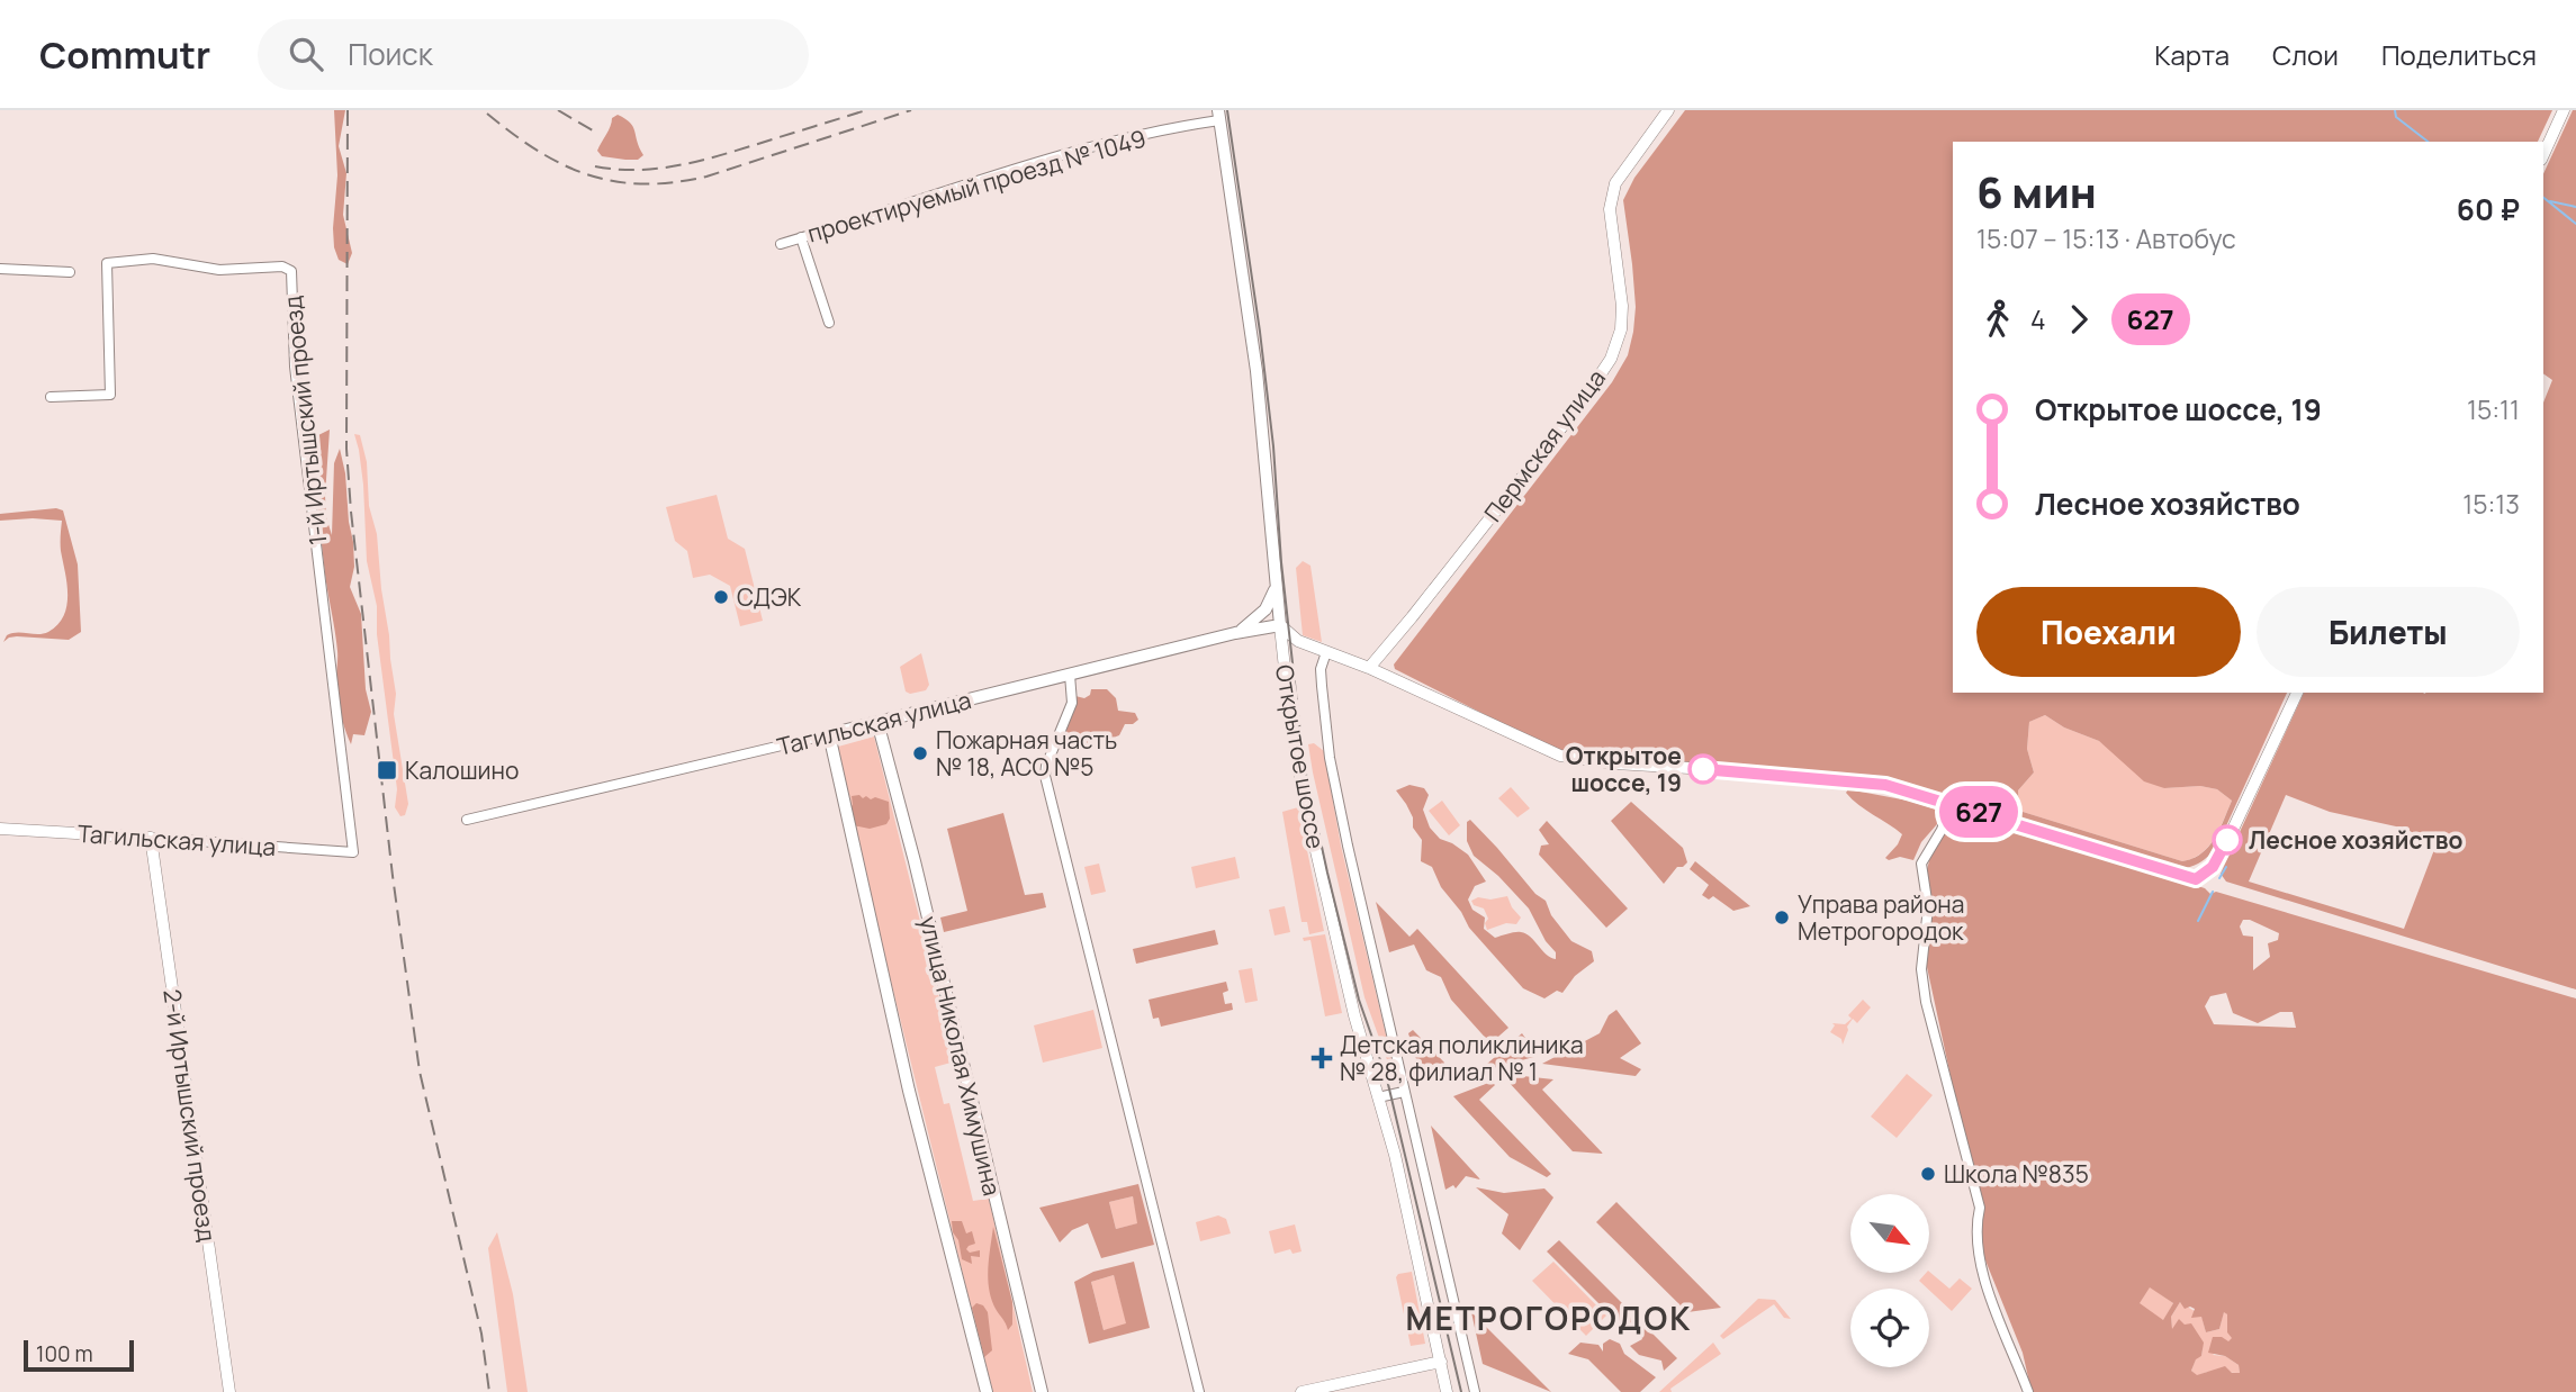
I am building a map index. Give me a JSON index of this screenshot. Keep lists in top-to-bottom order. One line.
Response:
{"streets":{"main road":["Тагильская улица","Открытое шоссе","улица Николая Химушина"],"street":["проектируемый проезд № 1049","1-й Иртышский проезд","Пермская улица","2-й Иртышский проезд"]},"crossings":[["проектируемый проезд № 1049","Открытое шоссе"],["1-й Иртышский проезд","Тагильская улица"],["Тагильская улица","Открытое шоссе"],["Тагильская улица","улица Николая Химушина"],["Тагильская улица","2-й Иртышский проезд"]],"districts":["МЕТРОГОРОДОК"],"places":{"other":["СДЭК","Пожарная часть № 18, АСО №5","Открытое шоссе, 19","Лесное хозяйство","Управа района Метрогородок","Школа №835"],"transit":["Калошино"],"health":["Детская поликлиника № 28, филиал № 1"]},"lines":["bus line 627"],"scale_bar":"100 m","north":"bottom right","page":{"header":"Commutr","search":"Поиск","nav":["Карта","Слои","Поделиться"],"on_map":"627","heading":["6 мин","15:07 – 15:13 · Автобус","60 ₽"],"legs":["4","627"],"list":[{"name":"Открытое шоссе, 19","value":"15:11"},{"name":"Лесное хозяйство","value":"15:13"}],"buttons":["Поехали","Билеты"],"scale":"100 m"}}
